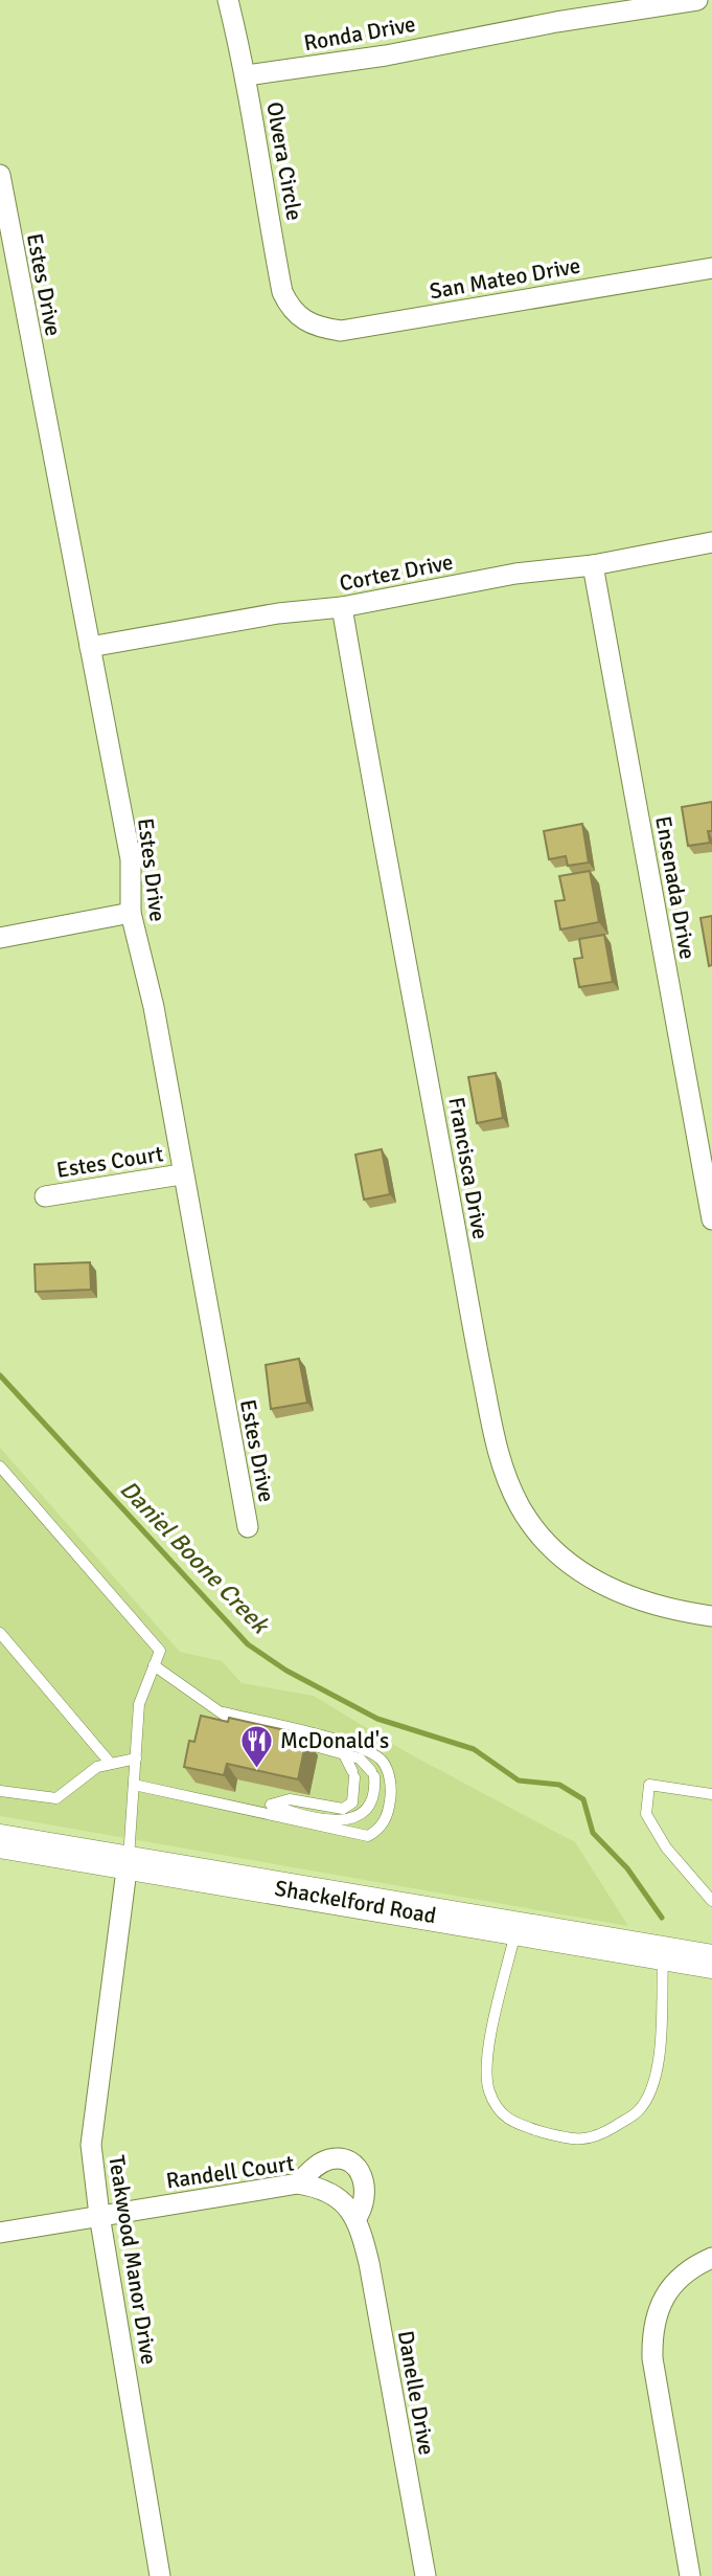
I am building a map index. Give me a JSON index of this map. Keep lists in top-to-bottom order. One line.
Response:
{"streets":{"main road":["Shackelford Road"],"street":["Ronda Drive","Olvera Circle","San Mateo Drive","Estes Drive","Cortez Drive","Ensenada Drive","Estes Court","Francisca Drive","Randell Court","Teakwood Manor Drive","Danelle Drive"]},"crossings":[["Ronda Drive","Olvera Circle"],["Olvera Circle","San Mateo Drive"],["Estes Drive","Cortez Drive"],["Estes Drive","Estes Court"],["Cortez Drive","Ensenada Drive"],["Cortez Drive","Francisca Drive"],["Shackelford Road","Teakwood Manor Drive"],["Randell Court","Teakwood Manor Drive"],["Randell Court","Danelle Drive"]],"water":["Daniel Boone Creek"],"places":{"restaurant":["McDonald's"]}}
